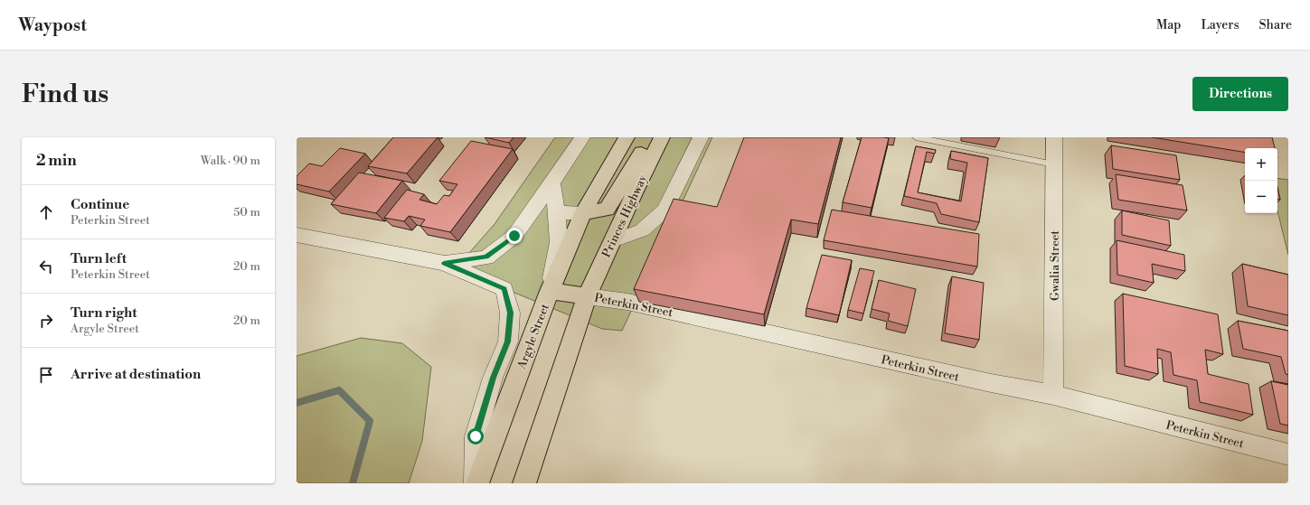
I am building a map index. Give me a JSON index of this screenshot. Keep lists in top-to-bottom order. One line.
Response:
{"streets":{"highway":["Princes Highway","Peterkin Street","Argyle Street"],"street":["Gwalia Street"]},"crossings":[["Princes Highway","Peterkin Street"],["Gwalia Street","Peterkin Street"],["Peterkin Street","Argyle Street"]],"page":{"header":"Waypost","nav":["Map","Layers","Share"],"buttons":"Directions","title":"Find us","heading":["2 min","Walk · 90 m"],"map_buttons":["+","−"],"list":[["Continue","Peterkin Street","50 m"],["Turn left","Peterkin Street","20 m"],["Turn right","Argyle Street","20 m"],"Arrive at destination"]}}
